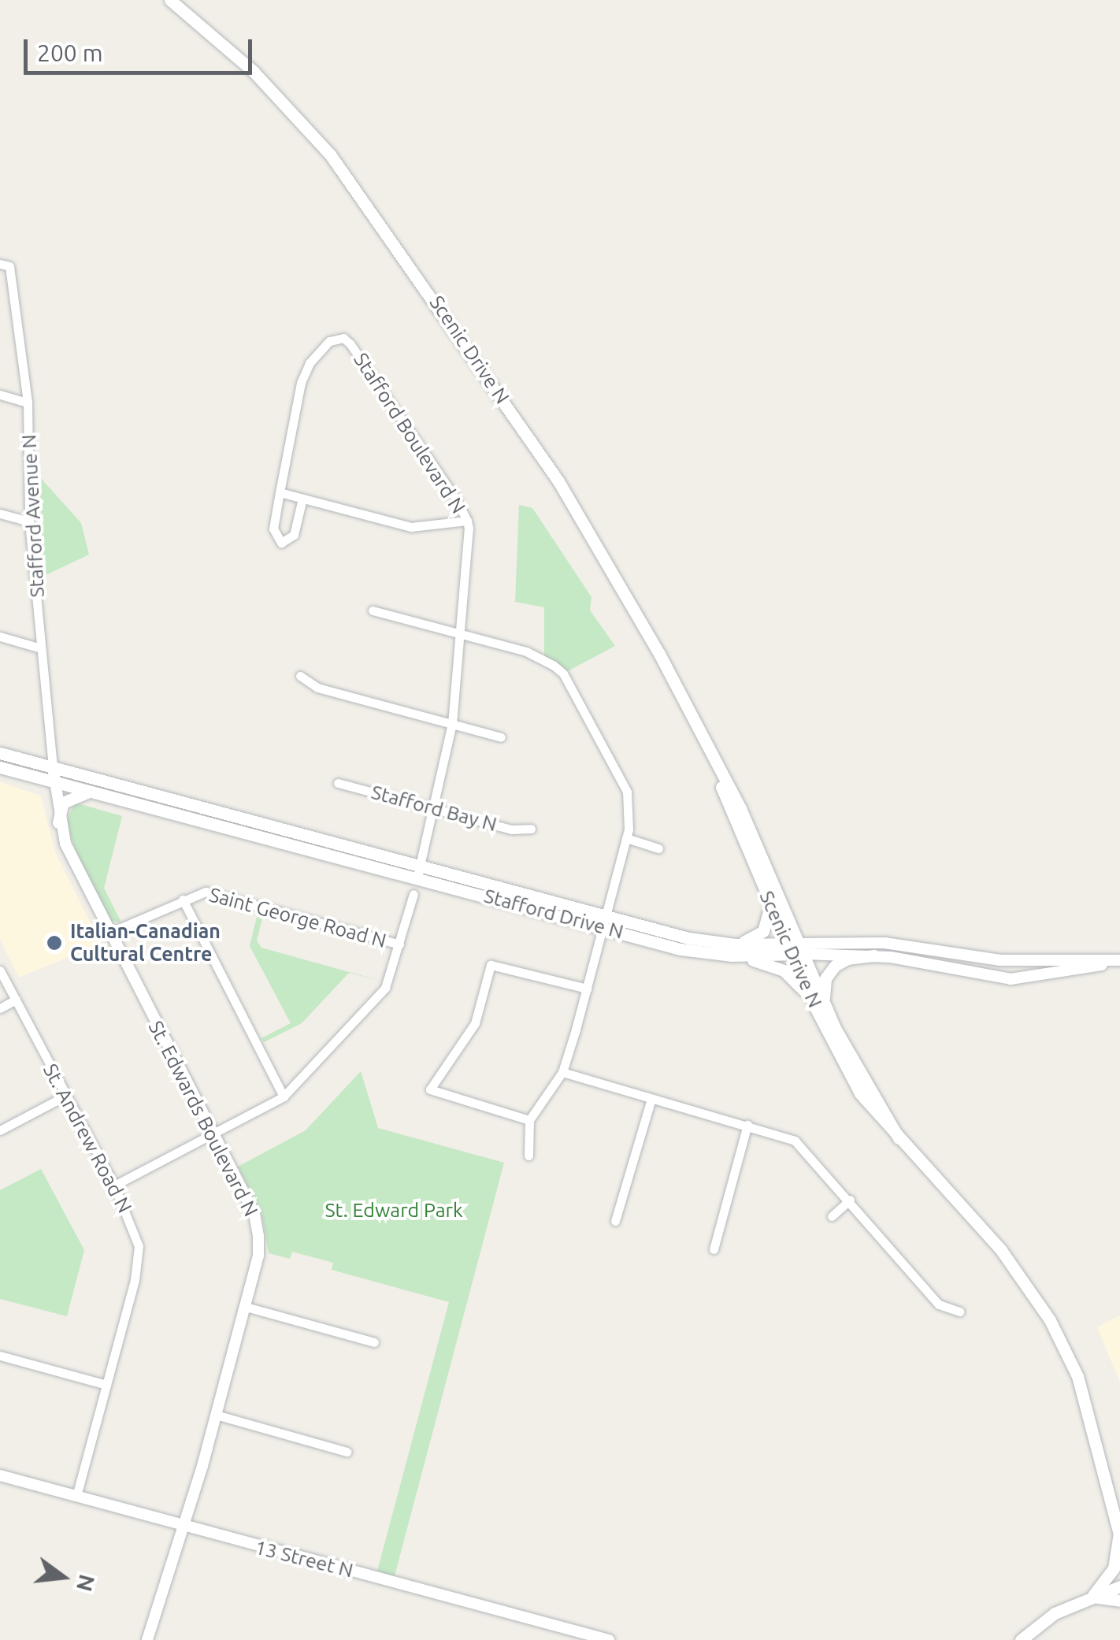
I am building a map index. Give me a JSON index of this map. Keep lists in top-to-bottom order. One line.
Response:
{"streets":{"main road":["Scenic Drive N","Stafford Drive N"],"street":["Stafford Boulevard N","Stafford Avenue N","Stafford Bay N","Saint George Road N","St. Edwards Boulevard N","St. Andrew Road N","13 Street N"]},"crossings":[["Scenic Drive N","Stafford Drive N"],["Stafford Boulevard N","Stafford Bay N"],["Stafford Boulevard N","Stafford Drive N"],["Stafford Avenue N","Stafford Drive N"],["Stafford Avenue N","St. Edwards Boulevard N"],["Stafford Drive N","St. Edwards Boulevard N"],["Saint George Road N","St. Edwards Boulevard N"],["St. Edwards Boulevard N","13 Street N"],["St. Andrew Road N","13 Street N"]],"parks":["St. Edward Park"],"places":["Italian-Canadian Cultural Centre"],"scale_bar":"200 m","north":"right"}
